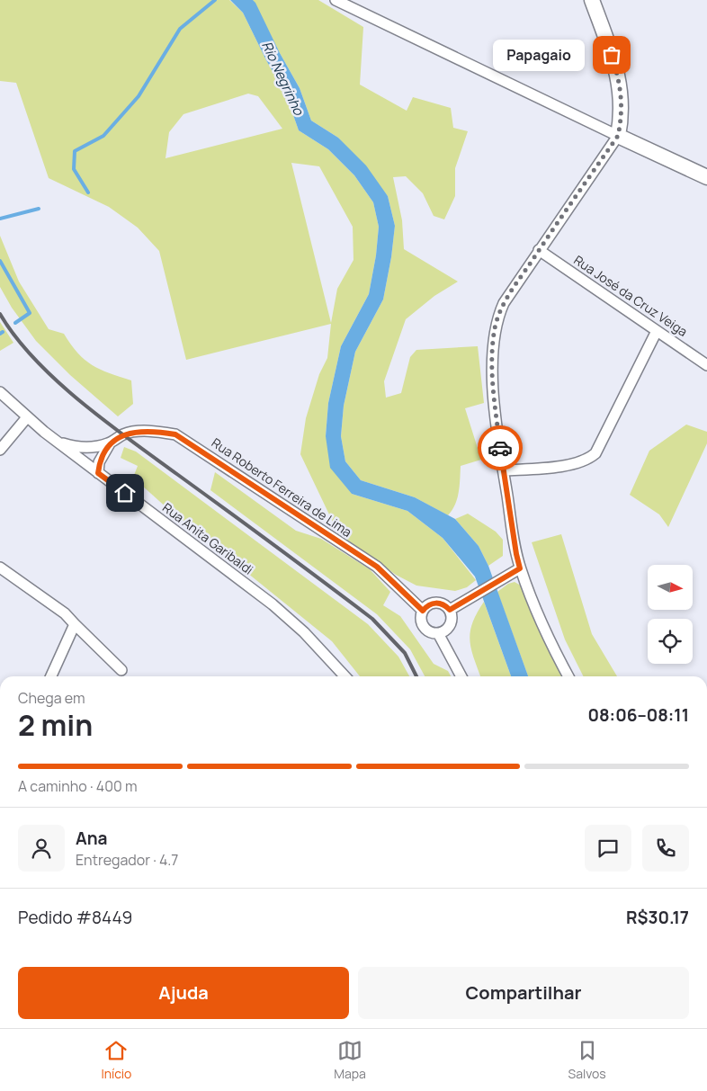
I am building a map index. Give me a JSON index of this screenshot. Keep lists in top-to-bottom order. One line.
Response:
{"streets":{"street":["Rua José da Cruz Veiga","Rua Roberto Ferreira de Lima","Rua Anita Garibaldi"]},"crossings":[["Rua Roberto Ferreira de Lima","Rua Anita Garibaldi"]],"water":["Rio Negrinho"],"places":["Papagaio"],"north":"right","page":{"bubble":"Papagaio","heading":["2 min","Chega em","08:06–08:11"],"panel":["Ana","Entregador · 4.7","Pedido #8449","R$30.17"],"bar":"A caminho · 400 m","buttons":["Ajuda","Compartilhar"],"tabs":["Início","Mapa","Salvos"]}}
